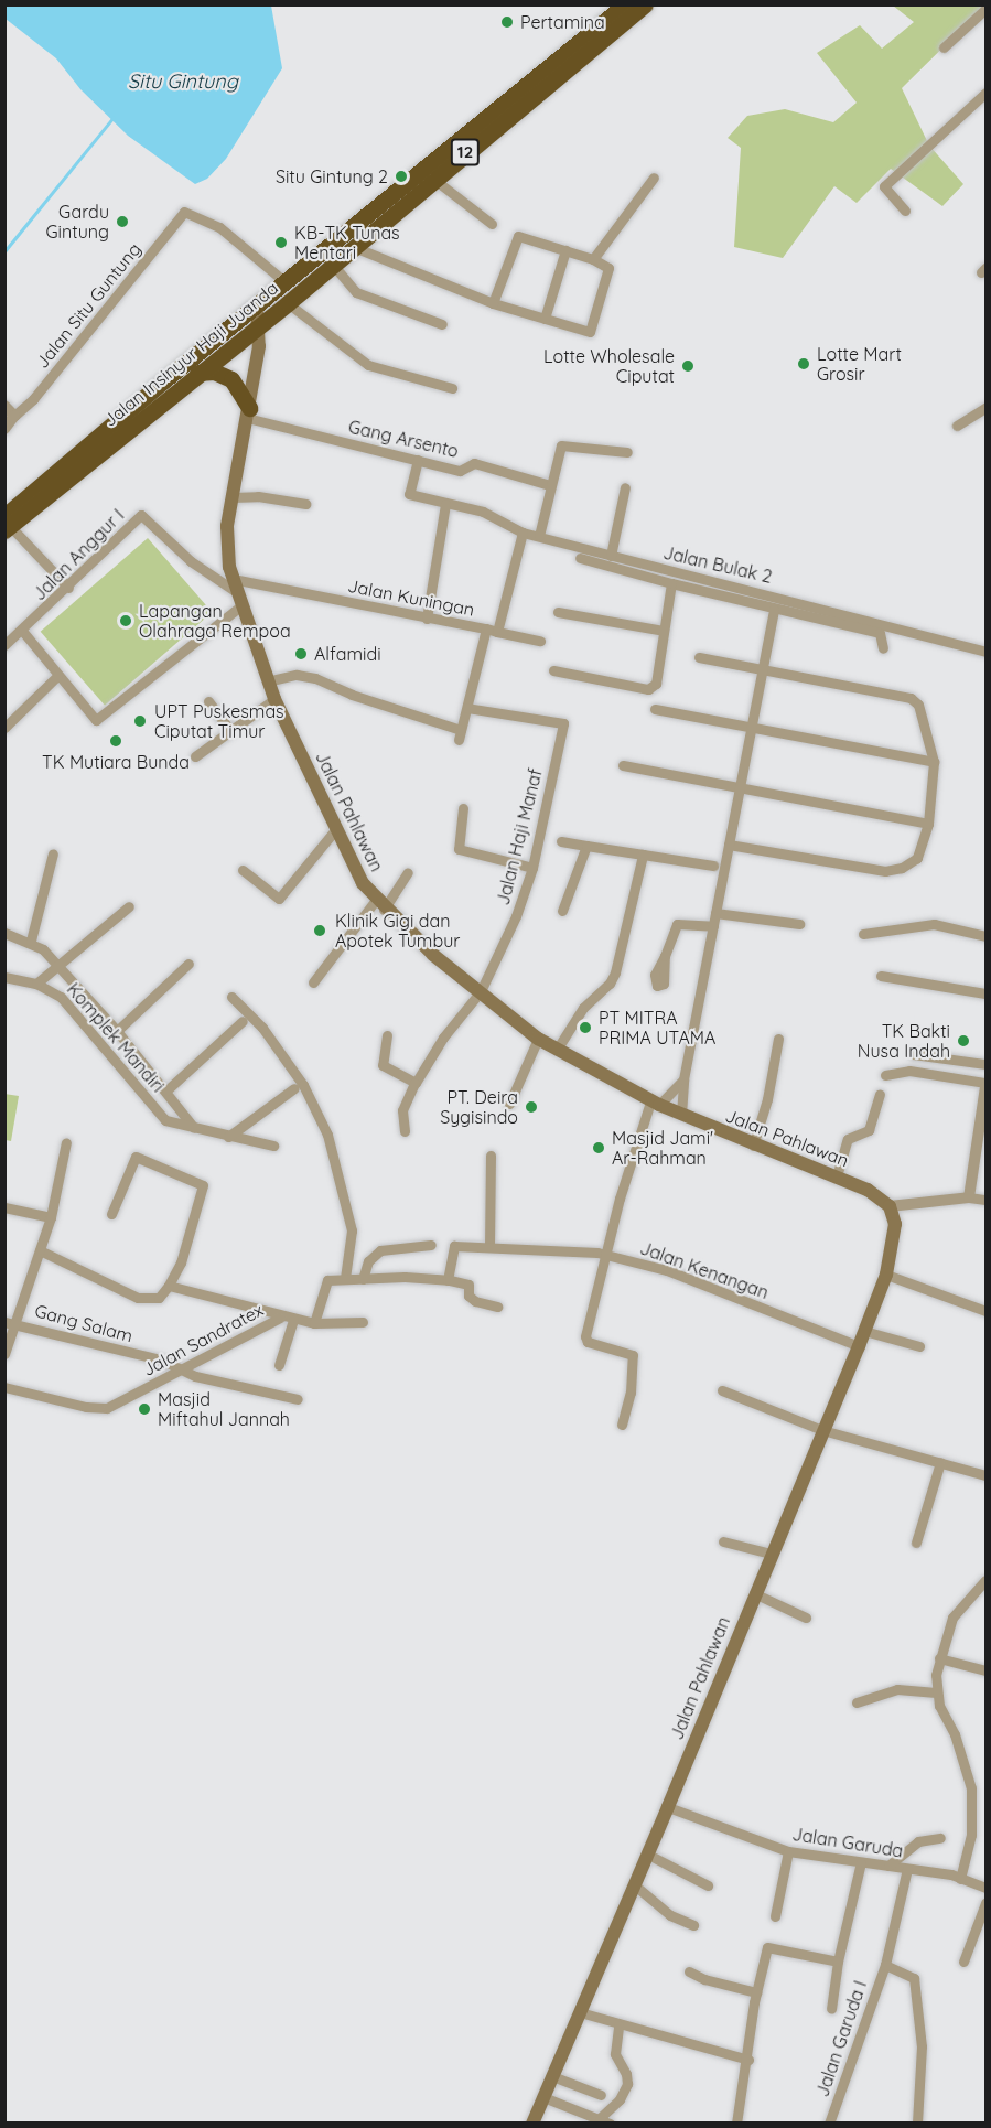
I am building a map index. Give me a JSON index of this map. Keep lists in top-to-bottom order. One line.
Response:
{"streets":{"highway":["12","Jalan Insinyur Haji Juanda"],"main road":["Jalan Pahlawan"],"street":["Jalan Situ Guntung","Gang Arsento","Jalan Anggur I","Jalan Bulak 2","Jalan Kuningan","Jalan Haji Manaf","Komplek Mandiri","Jalan Kenangan","Gang Salam","Jalan Sandratex","Jalan Garuda","Jalan Garuda I"]},"crossings":[["Jalan Situ Guntung","Jalan Insinyur Haji Juanda"],["Jalan Insinyur Haji Juanda","Jalan Pahlawan"],["Gang Arsento","Jalan Bulak 2"],["Gang Arsento","Jalan Pahlawan"],["Jalan Anggur I","Jalan Kuningan"],["Jalan Anggur I","Jalan Pahlawan"],["Jalan Kuningan","Jalan Pahlawan"],["Jalan Kuningan","Jalan Haji Manaf"],["Jalan Pahlawan","Jalan Haji Manaf"],["Jalan Pahlawan","Jalan Kenangan"],["Jalan Pahlawan","Jalan Garuda"],["Gang Salam","Jalan Sandratex"],["Jalan Garuda","Jalan Garuda I"]],"water":["Situ Gintung"],"places":["Pertamina","Situ Gintung 2","Gardu Gintung","KB-TK Tunas Mentari","Lotte Mart Grosir","Lotte Wholesale Ciputat","Lapangan Olahraga Rempoa","Alfamidi","UPT Puskesmas Ciputat Timur","TK Mutiara Bunda","Klinik Gigi dan Apotek Tumbur","PT MITRA PRIMA UTAMA","TK Bakti Nusa Indah","PT. Deira Sygisindo","Masjid Jami' Ar-Rahman","Masjid Miftahul Jannah"]}
